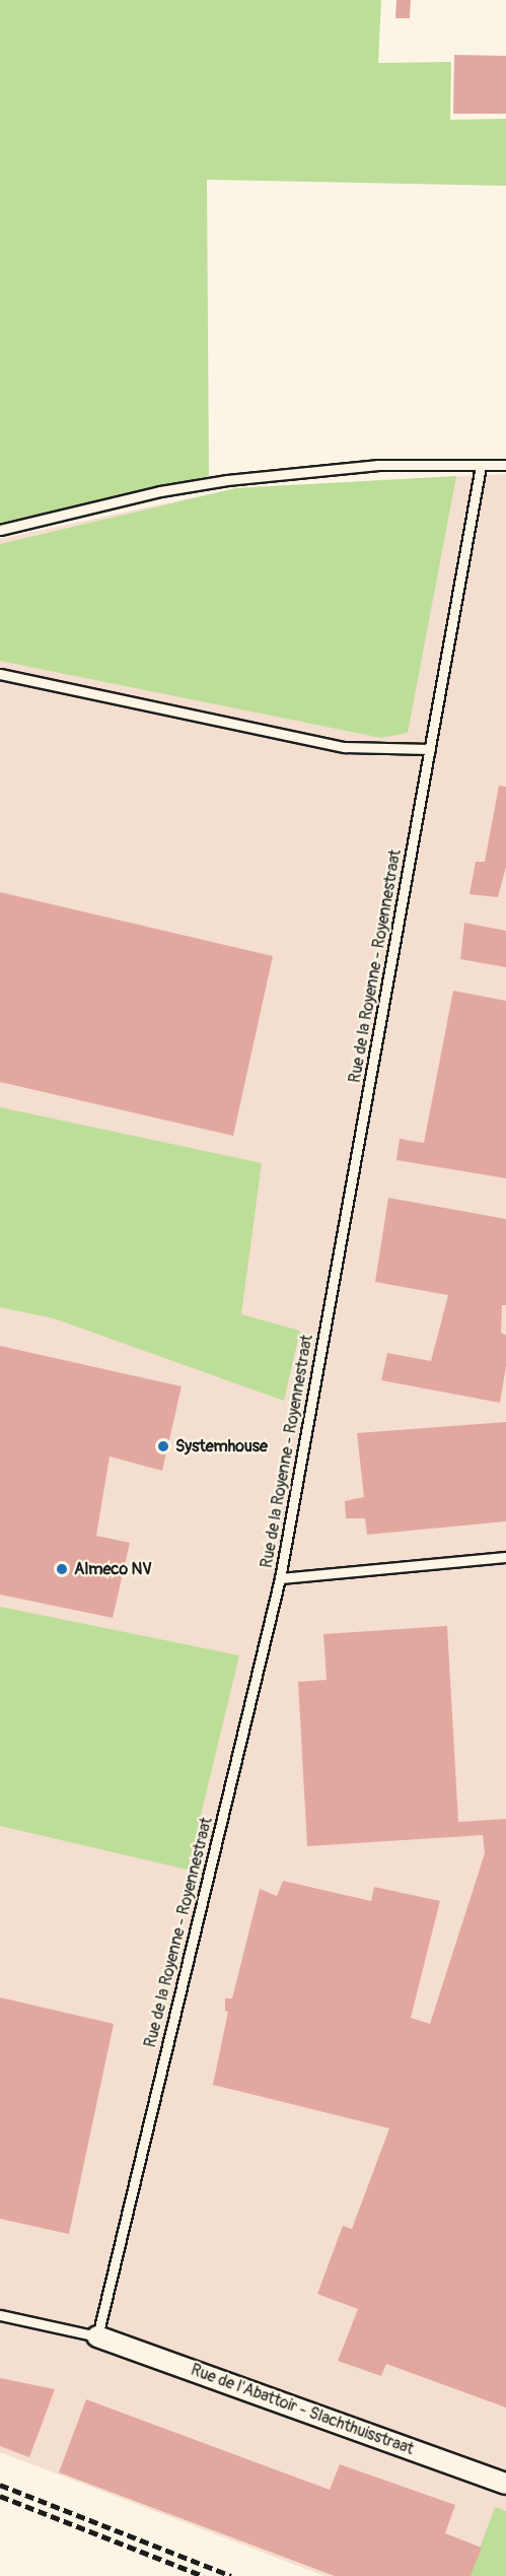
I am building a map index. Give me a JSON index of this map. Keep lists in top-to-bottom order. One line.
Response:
{"streets":{"street":["Rue de l'Abattoir - Slachthuisstraat"],"lane":["Rue de la Royenne - Royennestraat"]},"crossings":[["Rue de la Royenne - Royennestraat","Rue de l'Abattoir - Slachthuisstraat"]],"places":["Systemhouse","Almeco NV"]}
